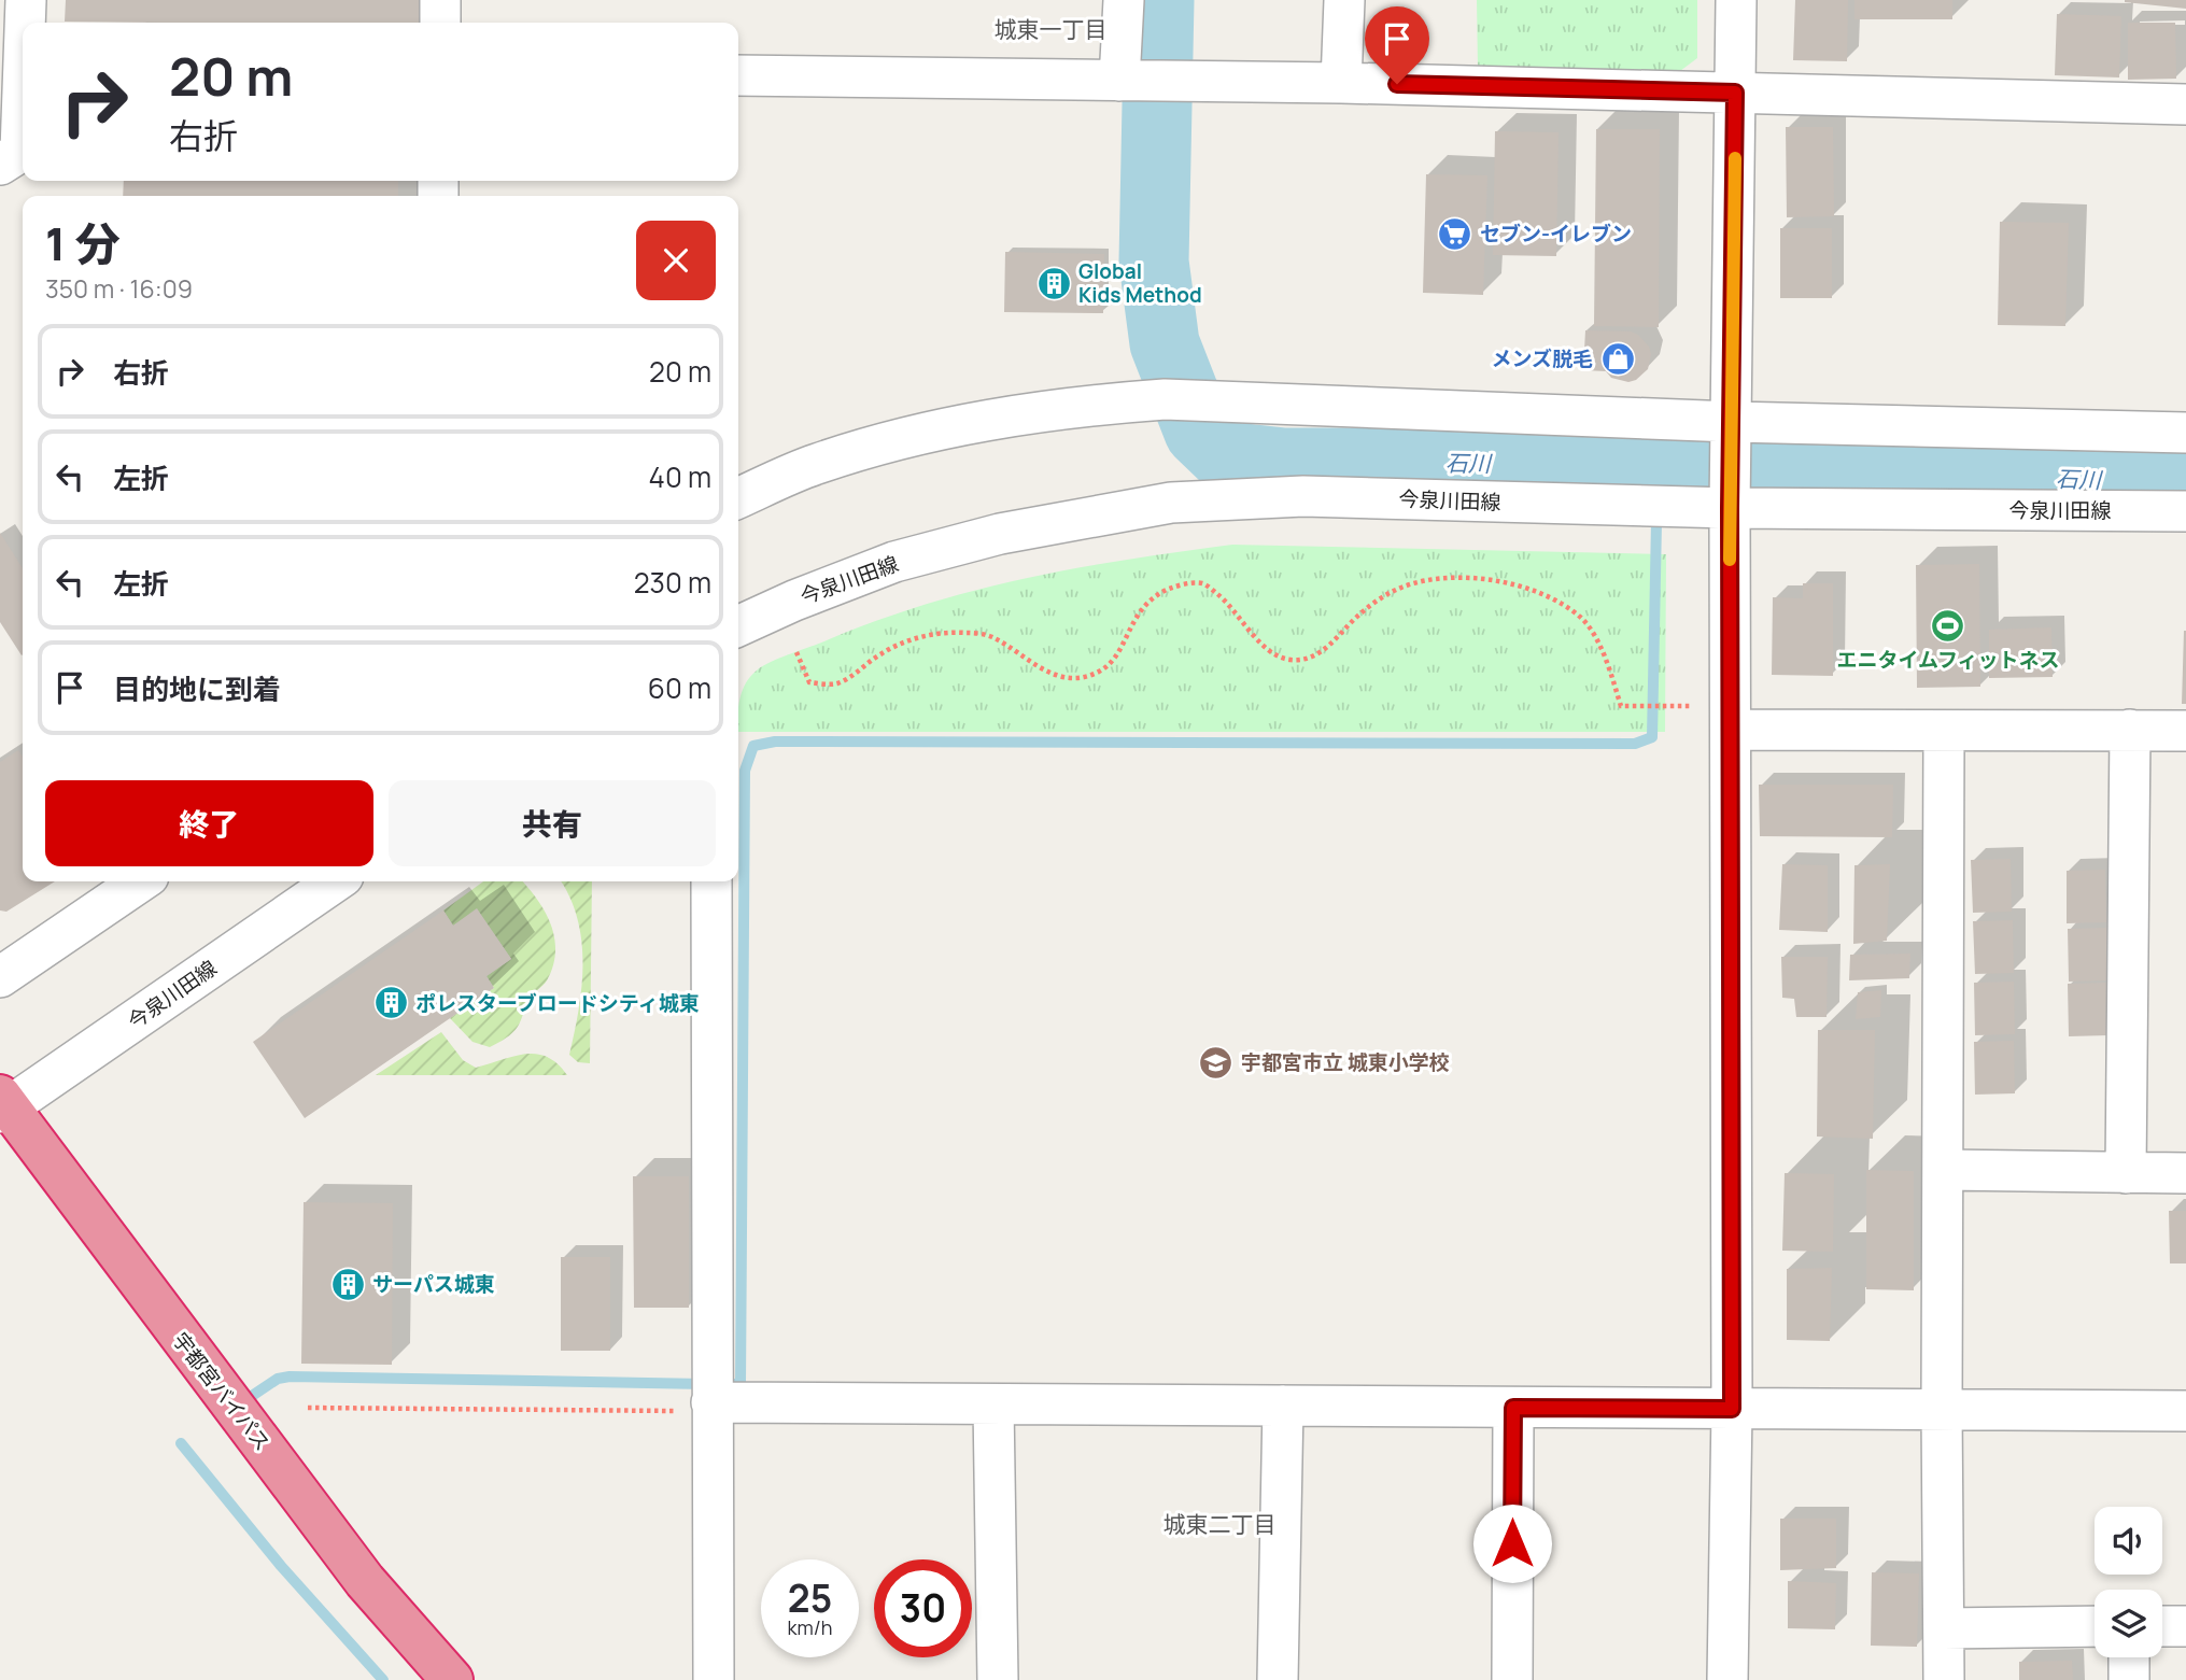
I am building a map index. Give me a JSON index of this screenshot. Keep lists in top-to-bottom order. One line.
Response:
{"streets":{"highway":["宇都宮バイパス"],"street":["今泉川田線"]},"crossings":[["今泉川田線","宇都宮バイパス"]],"districts":["城東一丁目","城東二丁目"],"water":["石川"],"places":{"supermarket":["セブン-イレブン"],"building":["Global Kids Method","ポレスターブロードシティ城東","サーパス城東"],"shop":["メンズ脱毛"],"sports":["エニタイムフィットネス"],"school or university":["宇都宮市立 城東小学校"]},"page":{"turn":["20 m","右折"],"heading":["1 分","350 m · 16:09"],"list":[{"name":"右折","value":"20 m"},{"name":"左折","value":"40 m"},{"name":"左折","value":"230 m"},{"name":"目的地に到着","value":"60 m"}],"buttons":["終了","共有"],"speed":"25 km/h","limit":"30"}}
